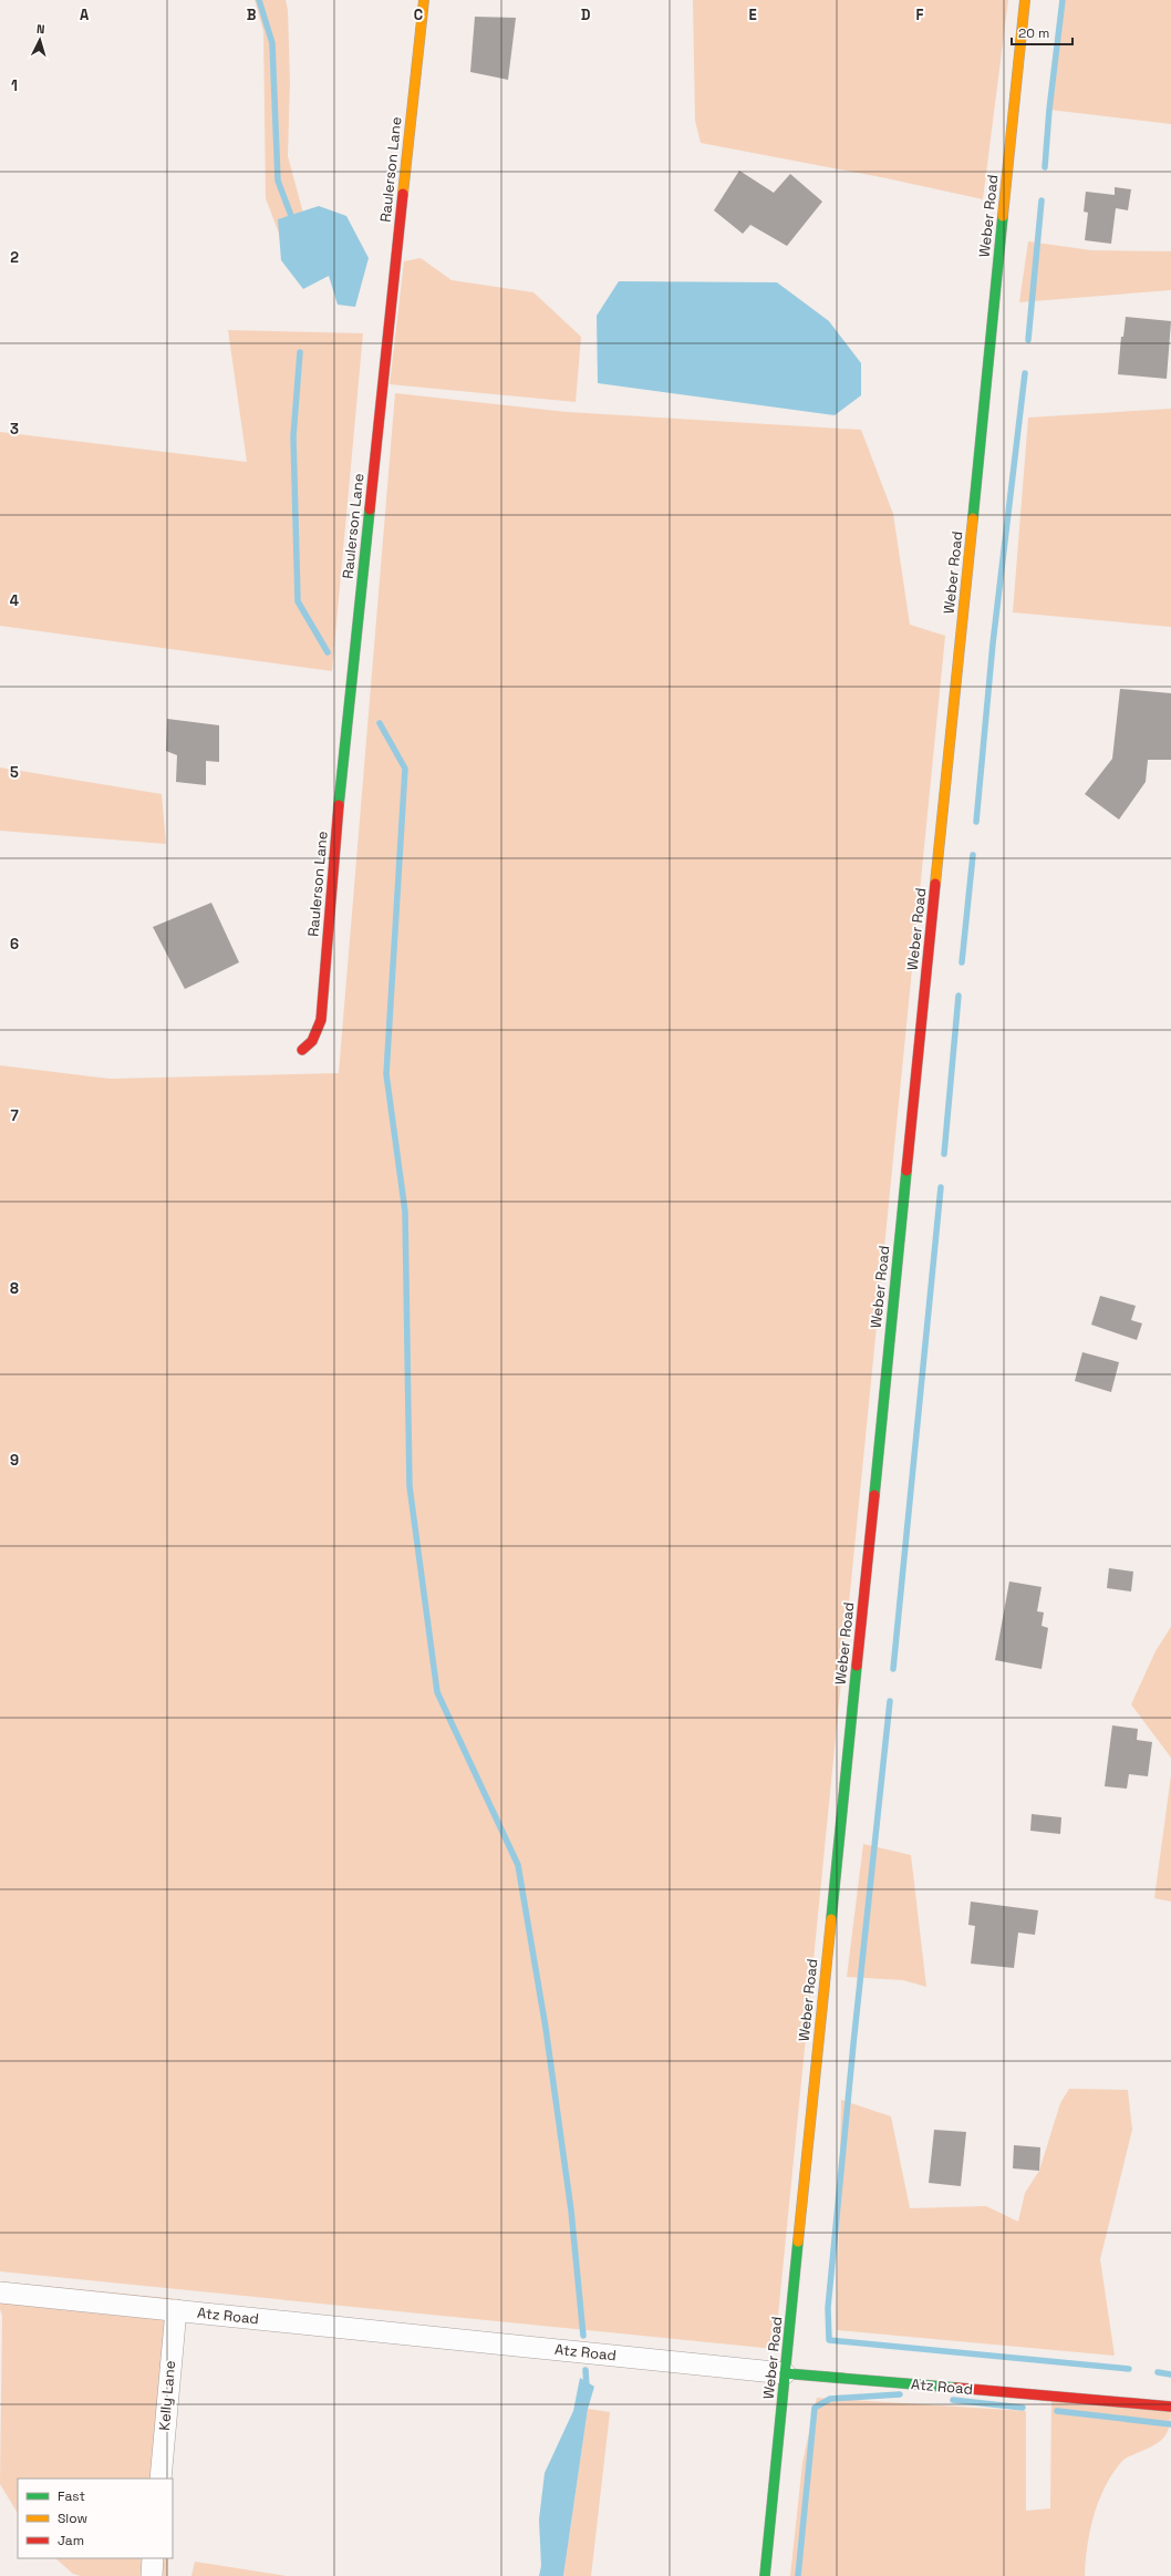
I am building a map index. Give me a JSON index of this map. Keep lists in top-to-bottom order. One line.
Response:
{"streets":{"street":["Raulerson Lane","Weber Road","Atz Road","Kelly Lane"]},"crossings":[["Weber Road","Atz Road"],["Atz Road","Kelly Lane"]],"legend":["Fast","Slow","Jam"],"scale_bar":"20 m","north":"top","grid":{"columns":["A","B","C","D","E","F"],"rows":["1","2","3","4","5","6","7","8","9"]}}
